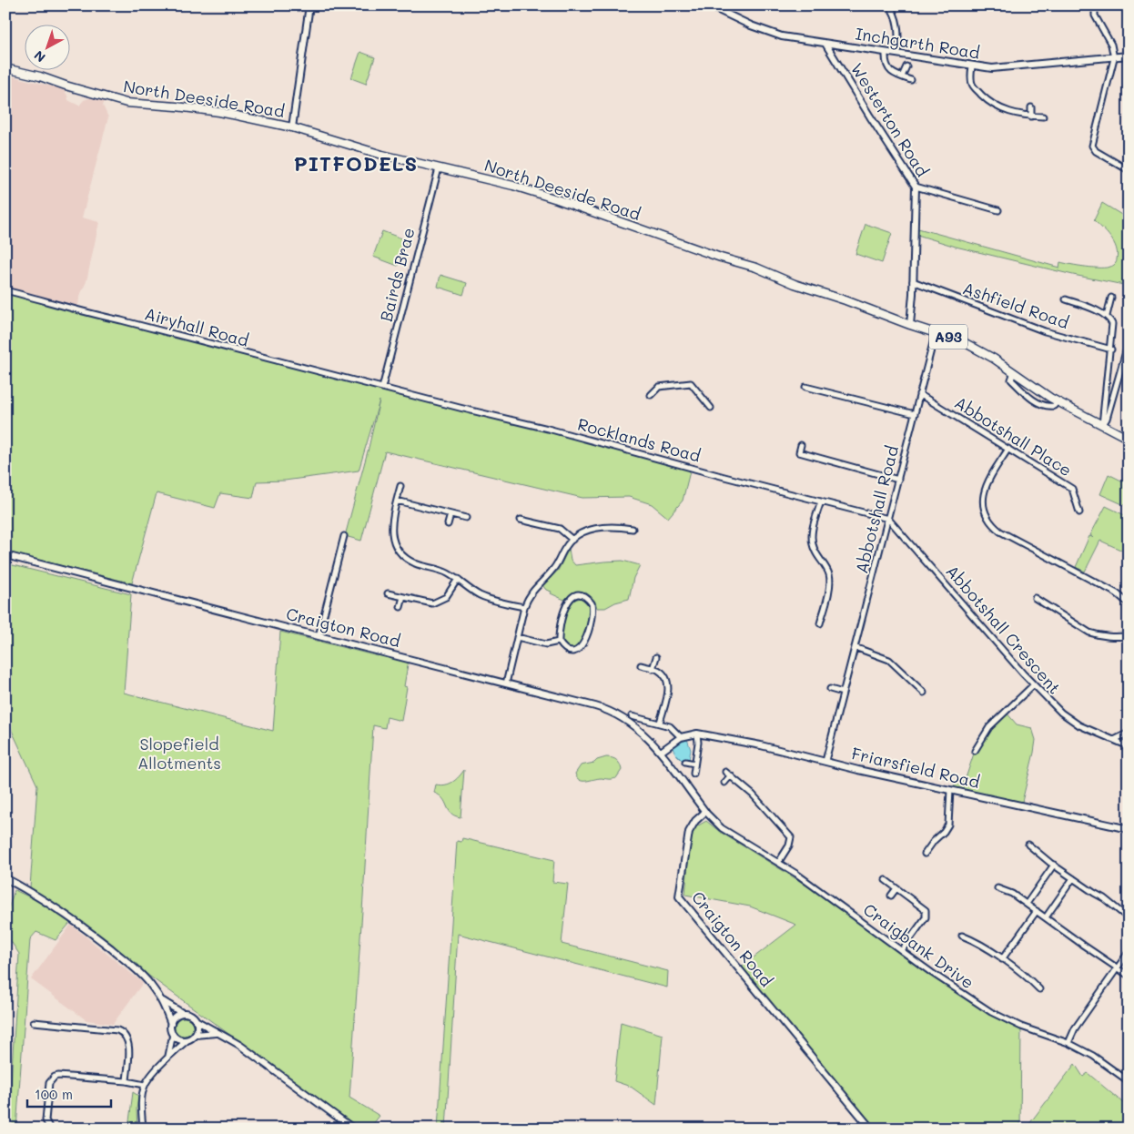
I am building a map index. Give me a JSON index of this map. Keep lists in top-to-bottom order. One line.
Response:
{"streets":{"main road":["North Deeside Road","A93"],"street":["Inchgarth Road","Westerton Road","Bairds Brae","Ashfield Road","Airyhall Road","Abbotshall Place","Rocklands Road","Abbotshall Road","Craigton Road","Abbotshall Crescent","Friarsfield Road","Craigbank Drive"]},"crossings":[["Inchgarth Road","Westerton Road"],["North Deeside Road","Westerton Road"],["North Deeside Road","Bairds Brae"],["North Deeside Road","Abbotshall Road"],["Westerton Road","Ashfield Road"],["Bairds Brae","Airyhall Road"],["Bairds Brae","Rocklands Road"],["Airyhall Road","Rocklands Road"],["Abbotshall Place","Abbotshall Road"],["Rocklands Road","Abbotshall Road"],["Rocklands Road","Abbotshall Crescent"],["Abbotshall Road","Abbotshall Crescent"],["Abbotshall Road","Friarsfield Road"],["Craigton Road","Craigbank Drive"]],"districts":["PITFODELS"],"parks":["Slopefield Allotments"],"scale_bar":"100 m","north":"bottom left"}
